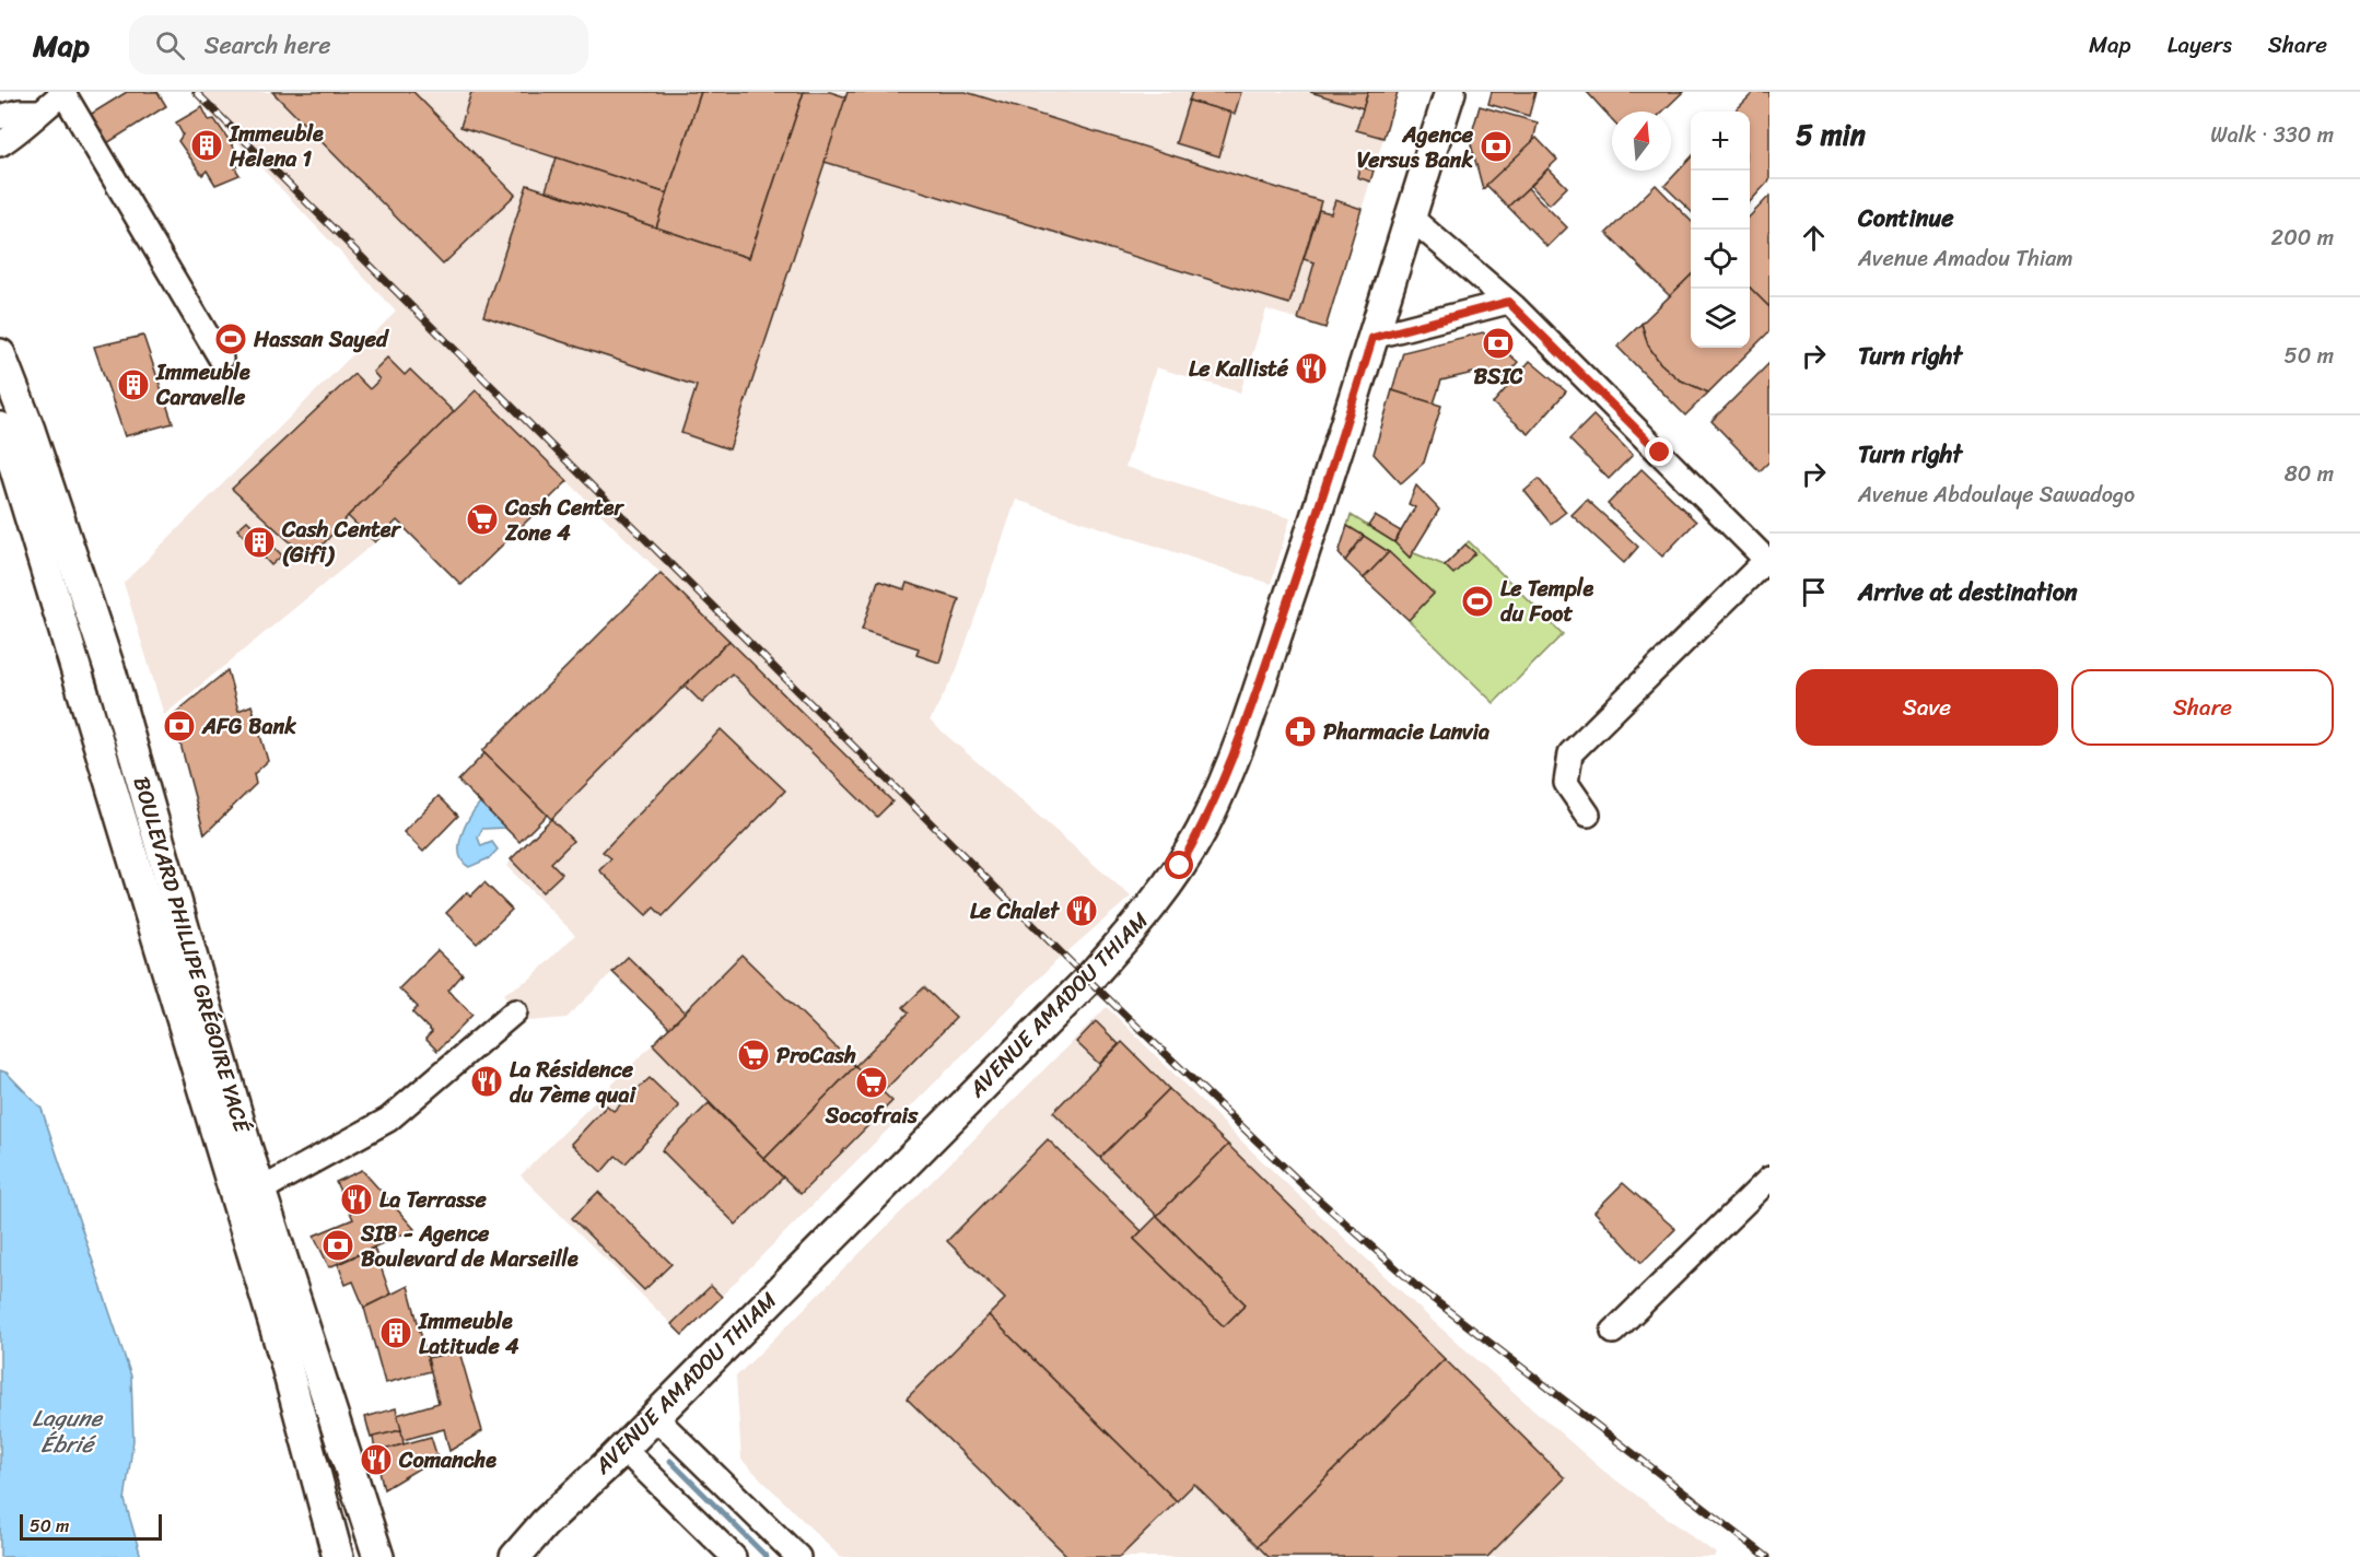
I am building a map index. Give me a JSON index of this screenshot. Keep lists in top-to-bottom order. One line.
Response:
{"streets":{"main road":["BOULEVARD PHILLIPE GRÉGOIRE YACÉ","AVENUE AMADOU THIAM"]},"water":["Lagune Ébrié"],"places":{"building":["Immeuble Helena 1","Immeuble Caravelle","Cash Center (Gifi)","Immeuble Latitude 4"],"bank":["Agence Versus Bank","BSIC","AFG Bank","SIB - Agence Boulevard de Marseille"],"sports":["Hassan Sayed","Le Temple du Foot"],"restaurant":["Le Kallisté","Le Chalet","La Résidence du 7ème quai","La Terrasse","Comanche"],"supermarket":["Cash Center Zone 4","ProCash","Socofrais"],"pharmacy":["Pharmacie Lanvia"]},"scale_bar":"50 m","north":"top","page":{"header":"Map","search":"Search here","nav":["Map","Layers","Share"],"heading":["5 min","Walk · 330 m"],"map_buttons":["+","−"],"list":[["Continue","Avenue Amadou Thiam","200 m"],["Turn right","50 m"],["Turn right","Avenue Abdoulaye Sawadogo","80 m"],"Arrive at destination"],"buttons":["Save","Share"],"scale":"50 m"}}
